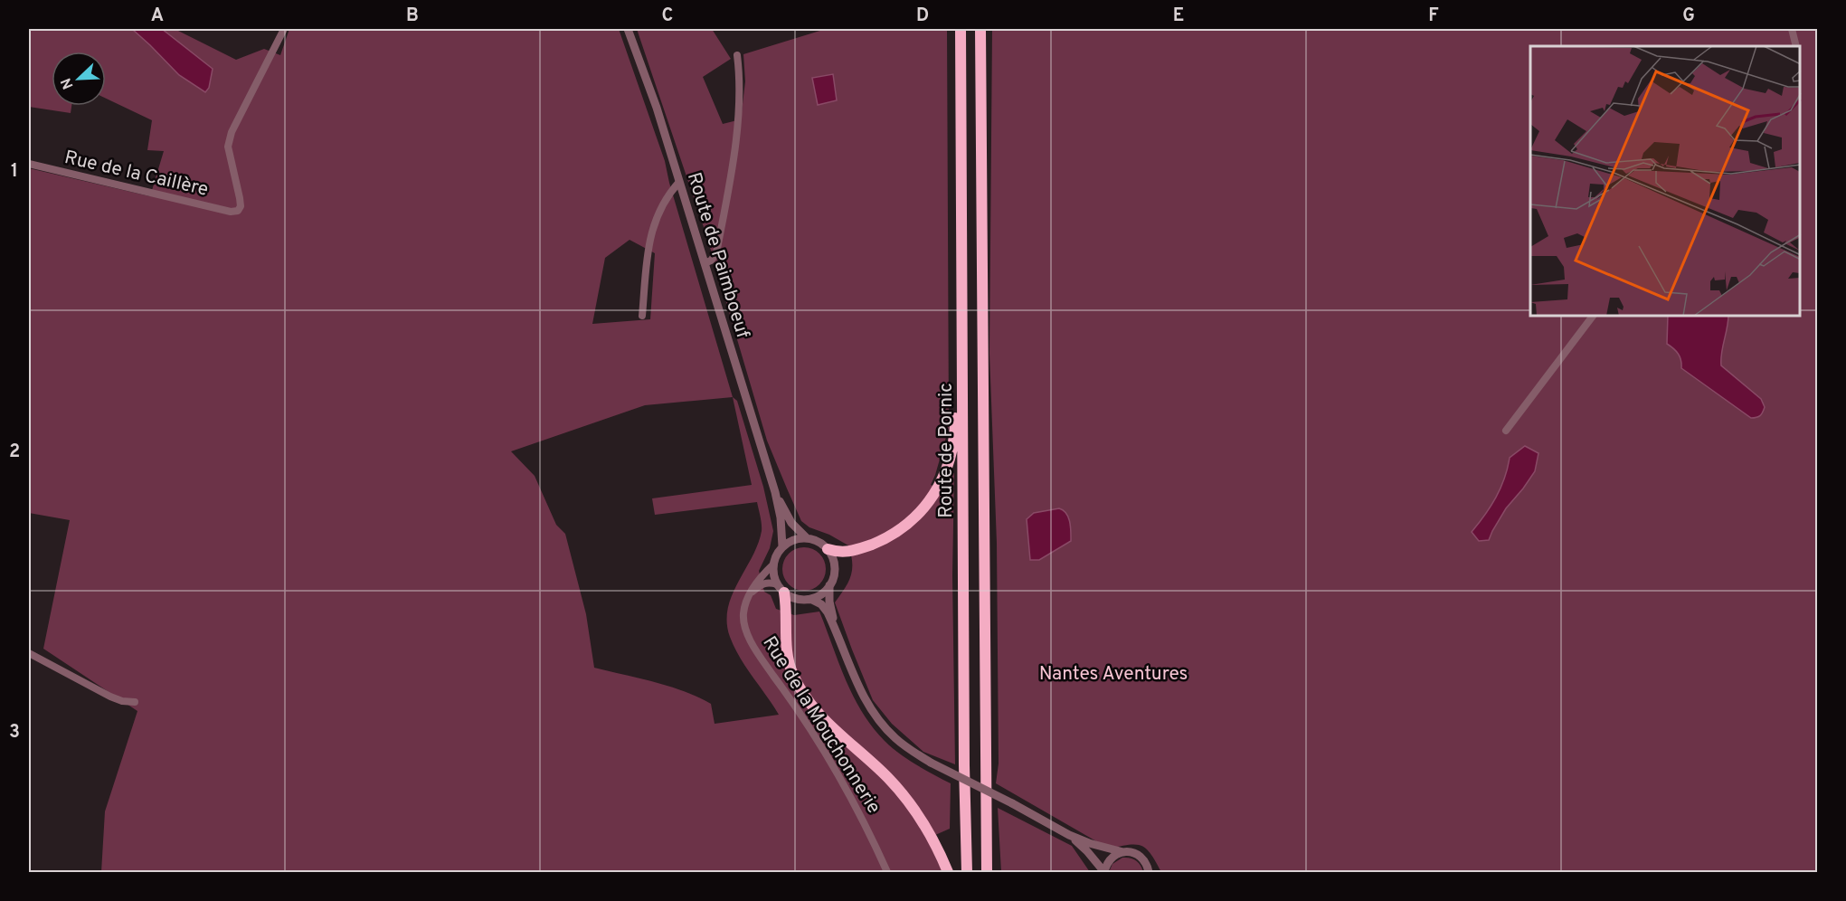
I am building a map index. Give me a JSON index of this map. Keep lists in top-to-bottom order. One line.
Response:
{"streets":{"highway":["Route de Pornic"],"street":["Rue de la Caillère","Route de Paimboeuf","Rue de la Mouchonnerie"]},"crossings":[["Route de Paimboeuf","Rue de la Mouchonnerie"]],"parks":["Nantes Aventures"],"north":"bottom left","grid":{"columns":["A","B","C","D","E","F","G"],"rows":["1","2","3"]}}
